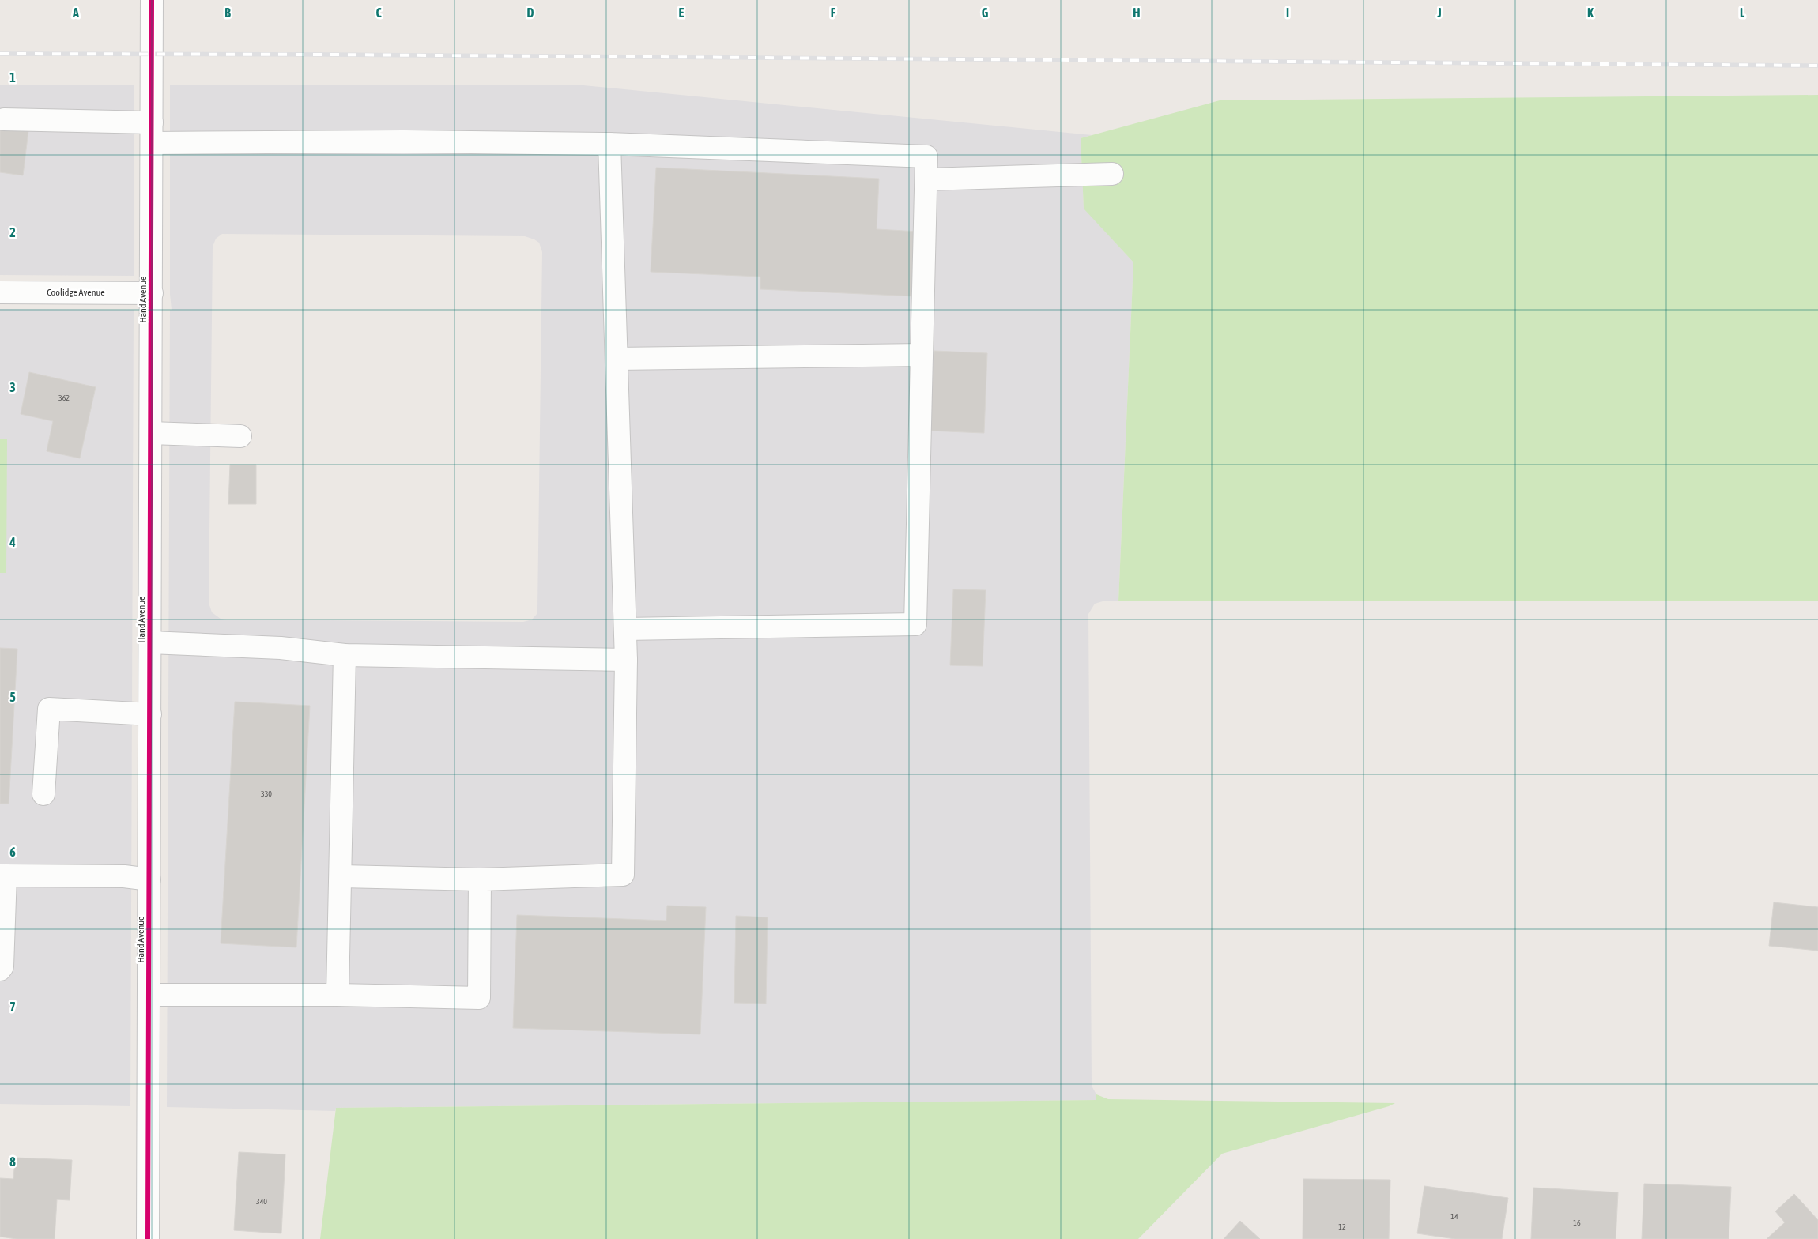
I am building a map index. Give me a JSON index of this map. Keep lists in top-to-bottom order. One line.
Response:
{"streets":{"street":["Coolidge Avenue","Hand Avenue"]},"crossings":[["Coolidge Avenue","Hand Avenue"]],"house_numbers":["362","330","340","14","16","12"],"grid":{"columns":["A","B","C","D","E","F","G","H","I","J","K","L"],"rows":["1","2","3","4","5","6","7","8"]}}
